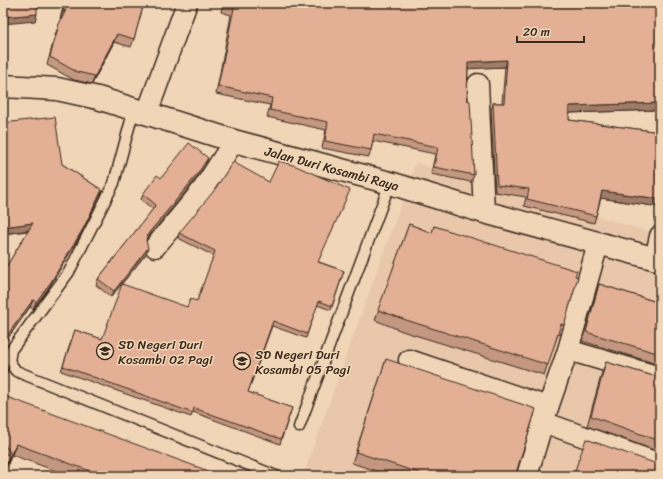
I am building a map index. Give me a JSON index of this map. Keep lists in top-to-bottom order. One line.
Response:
{"streets":{"main road":["Jalan Duri Kosambi Raya"]},"places":{"school or university":["SD Negeri Duri Kosambi 02 Pagi","SD Negeri Duri Kosambi 05 Pagi"]},"scale_bar":"20 m"}
